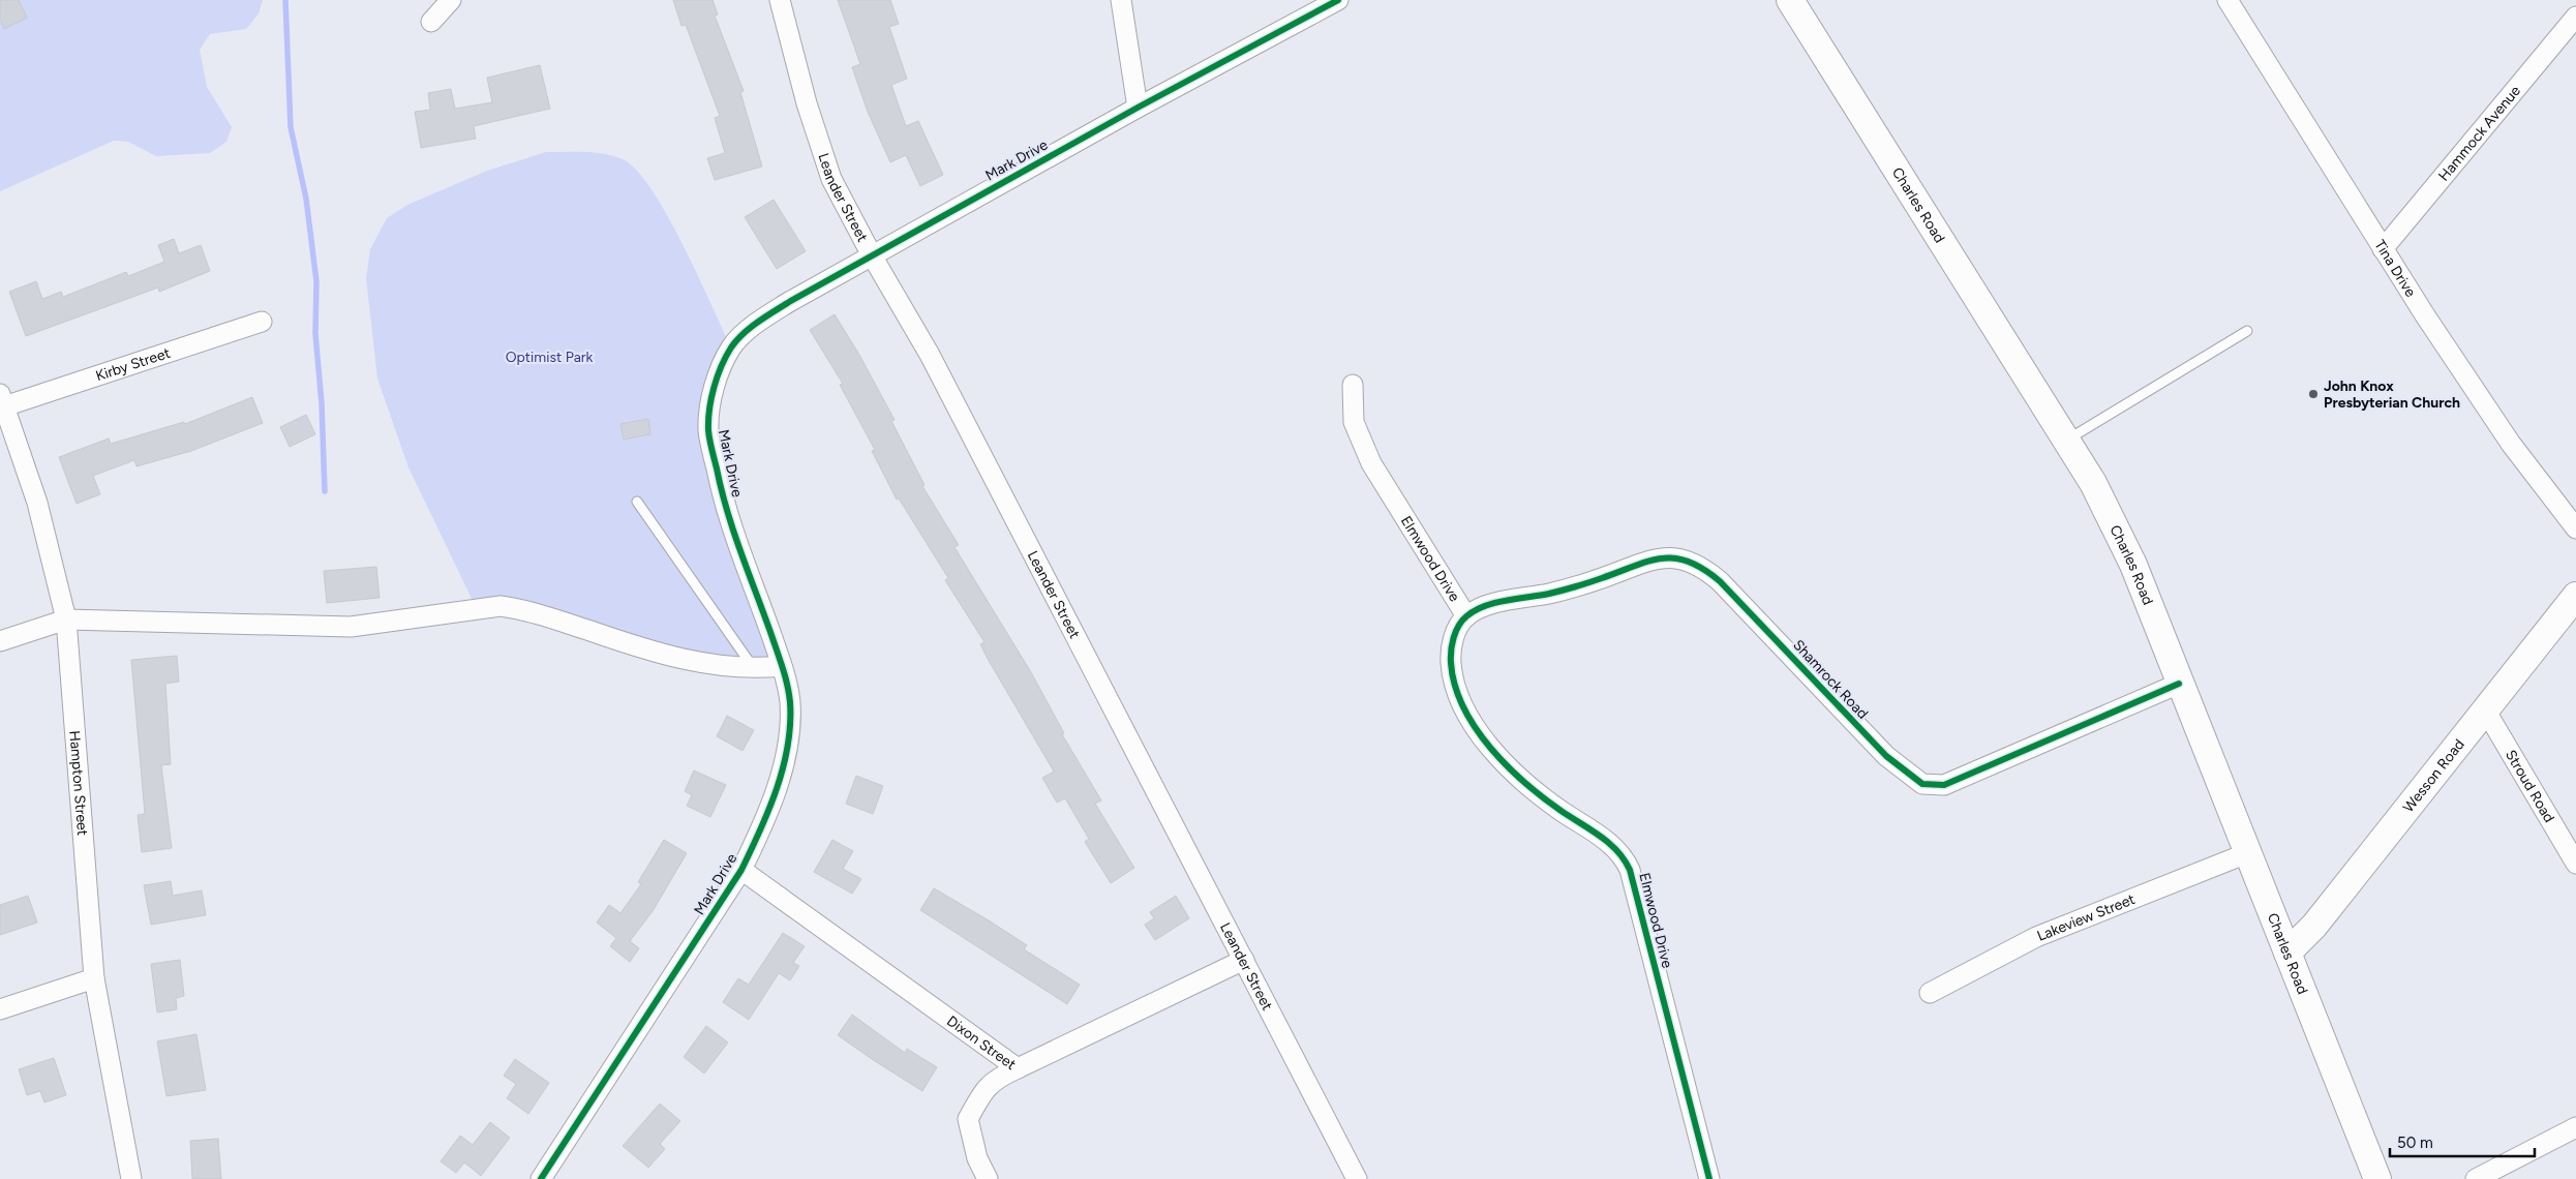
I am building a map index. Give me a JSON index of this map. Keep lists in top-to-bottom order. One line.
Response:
{"streets":{"street":["Hammock Avenue","Mark Drive","Leander Street","Charles Road","Tina Drive","Kirby Street","Elmwood Drive","Shamrock Road","Wesson Road","Hampton Street","Stroud Road","Lakeview Street","Dixon Street"]},"crossings":[["Hammock Avenue","Tina Drive"],["Mark Drive","Leander Street"],["Mark Drive","Dixon Street"],["Leander Street","Dixon Street"],["Charles Road","Shamrock Road"],["Charles Road","Wesson Road"],["Charles Road","Lakeview Street"],["Kirby Street","Hampton Street"],["Elmwood Drive","Shamrock Road"],["Wesson Road","Stroud Road"]],"parks":["Optimist Park"],"places":["John Knox Presbyterian Church"],"scale_bar":"50 m"}
